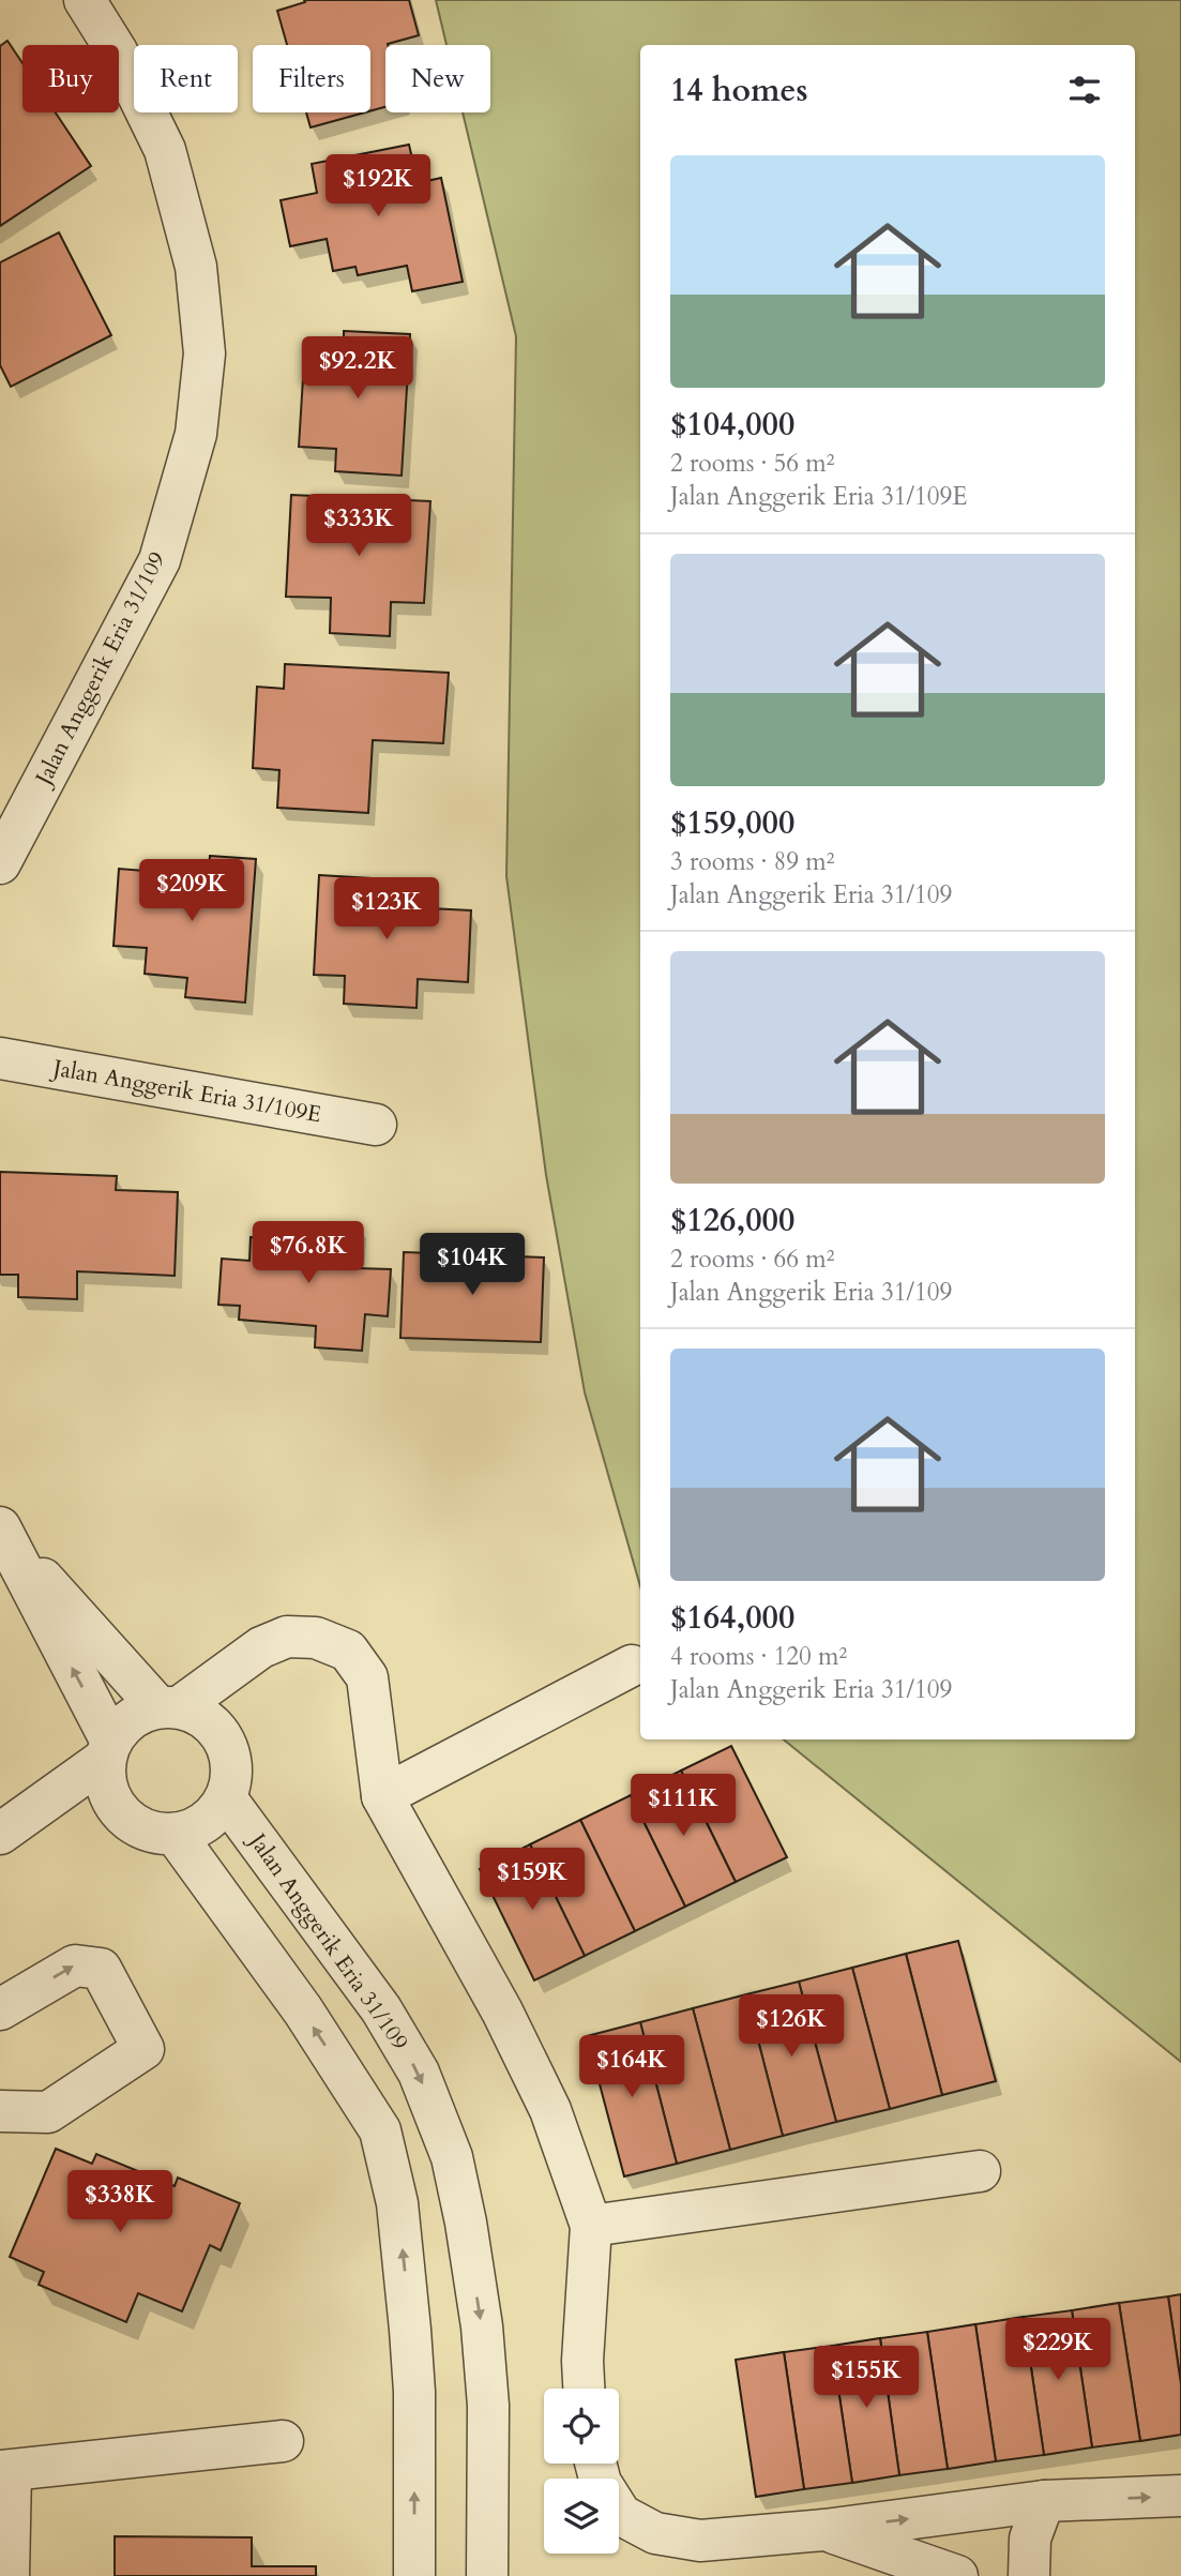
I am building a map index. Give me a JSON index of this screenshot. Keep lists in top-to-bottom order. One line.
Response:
{"streets":{"street":["Jalan Anggerik Eria 31/109","Jalan Anggerik Eria 31/109E"]},"page":{"chip":["Buy","Rent","Filters","New"],"heading":"14 homes","list":[{"name":"$104,000","note":"2 rooms · 56 m² · Jalan Anggerik Eria 31/109E"},{"name":"$159,000","note":"3 rooms · 89 m² · Jalan Anggerik Eria 31/109"},{"name":"$126,000","note":"2 rooms · 66 m² · Jalan Anggerik Eria 31/109"},{"name":"$164,000","note":"4 rooms · 120 m² · Jalan Anggerik Eria 31/109"}],"price":["$192K","$92.2K","$333K","$209K","$123K","$76.8K","$104K","$111K","$159K","$126K","$164K","$338K","$229K","$155K"]}}
